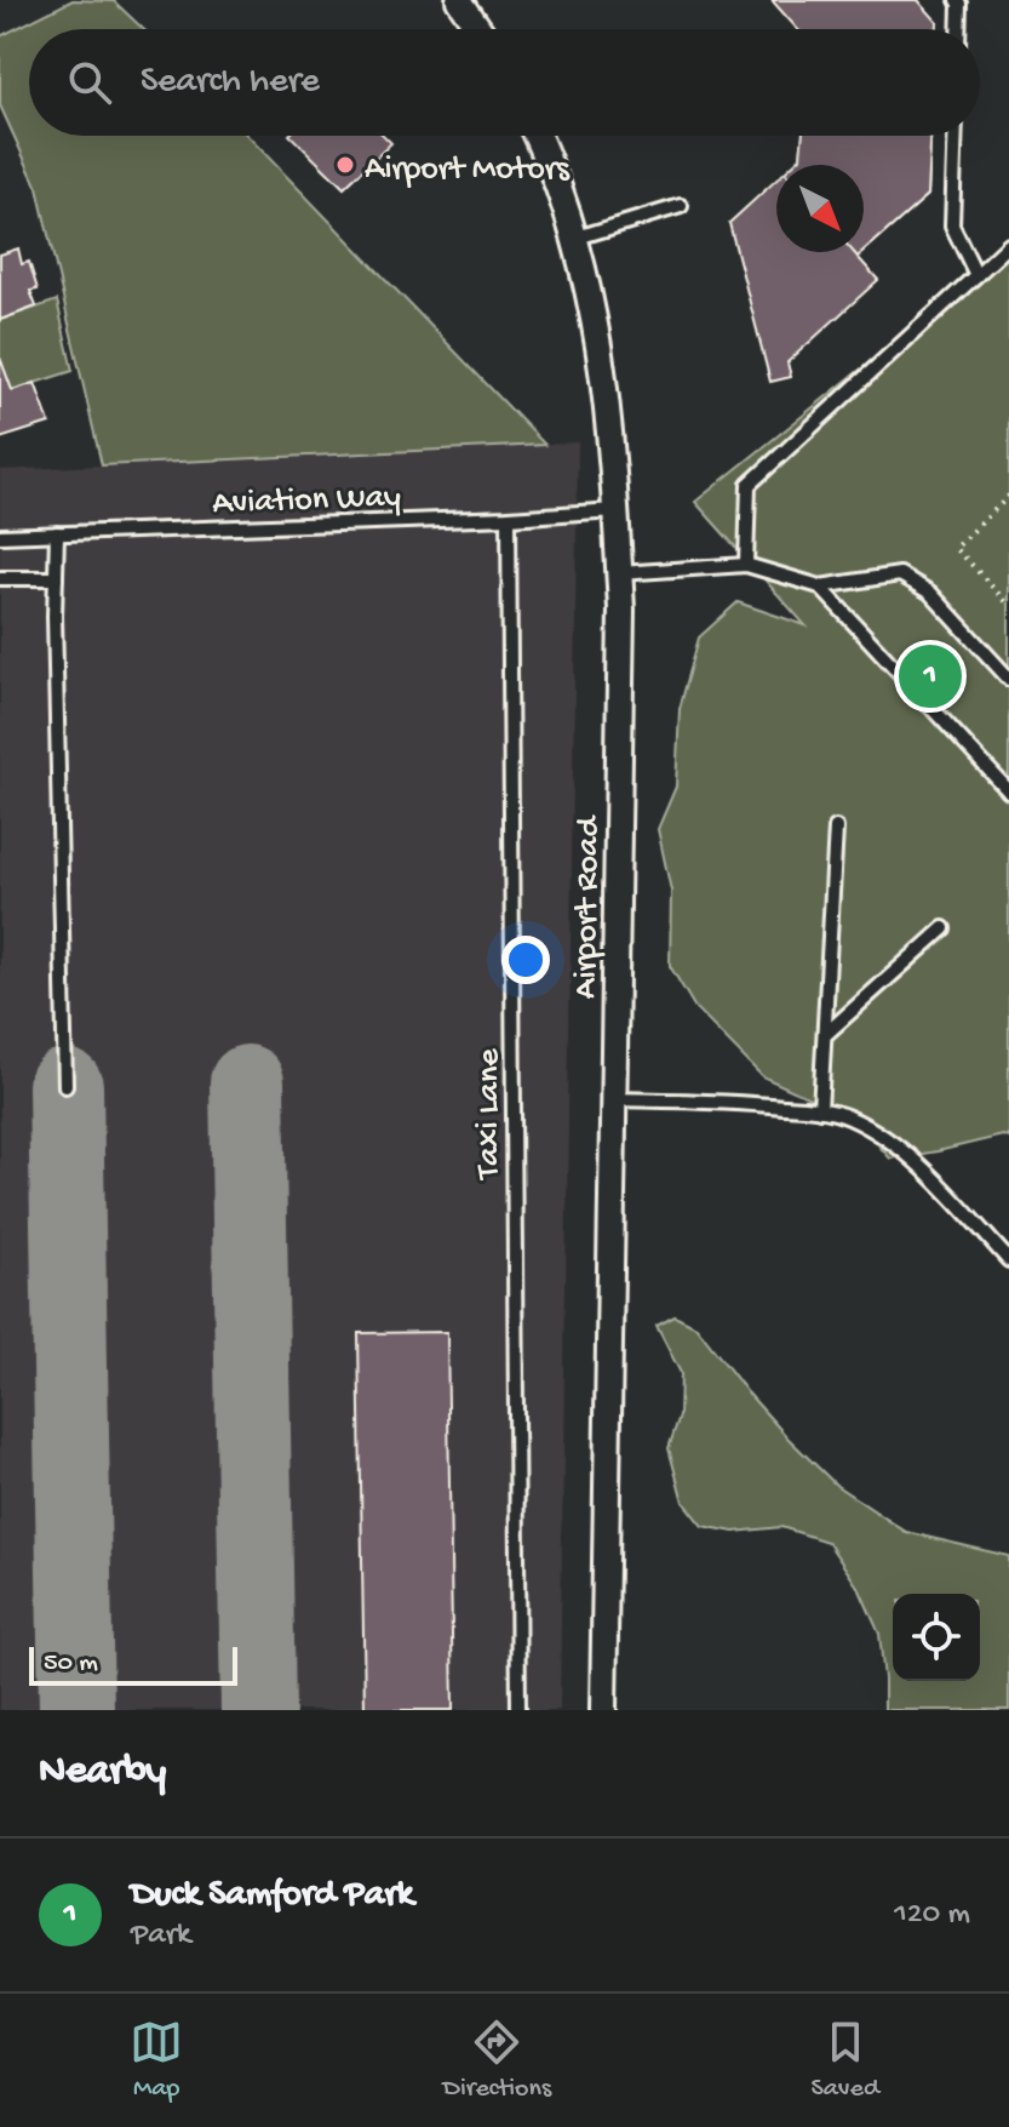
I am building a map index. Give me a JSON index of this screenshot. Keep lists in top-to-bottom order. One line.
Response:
{"streets":{"street":["Airport Road"],"lane":["Aviation Way","Taxi Lane"]},"crossings":[["Aviation Way","Airport Road"],["Aviation Way","Taxi Lane"]],"places":["Airport Motors"],"scale_bar":"50 m","north":"bottom right","page":{"search":"Search here","pins":"1","scale":"50 m","heading":"Nearby","list":[{"mark":"1","name":"Duck Samford Park","note":"Park","value":"120 m"}],"nav":["Map","Directions","Saved"]}}
